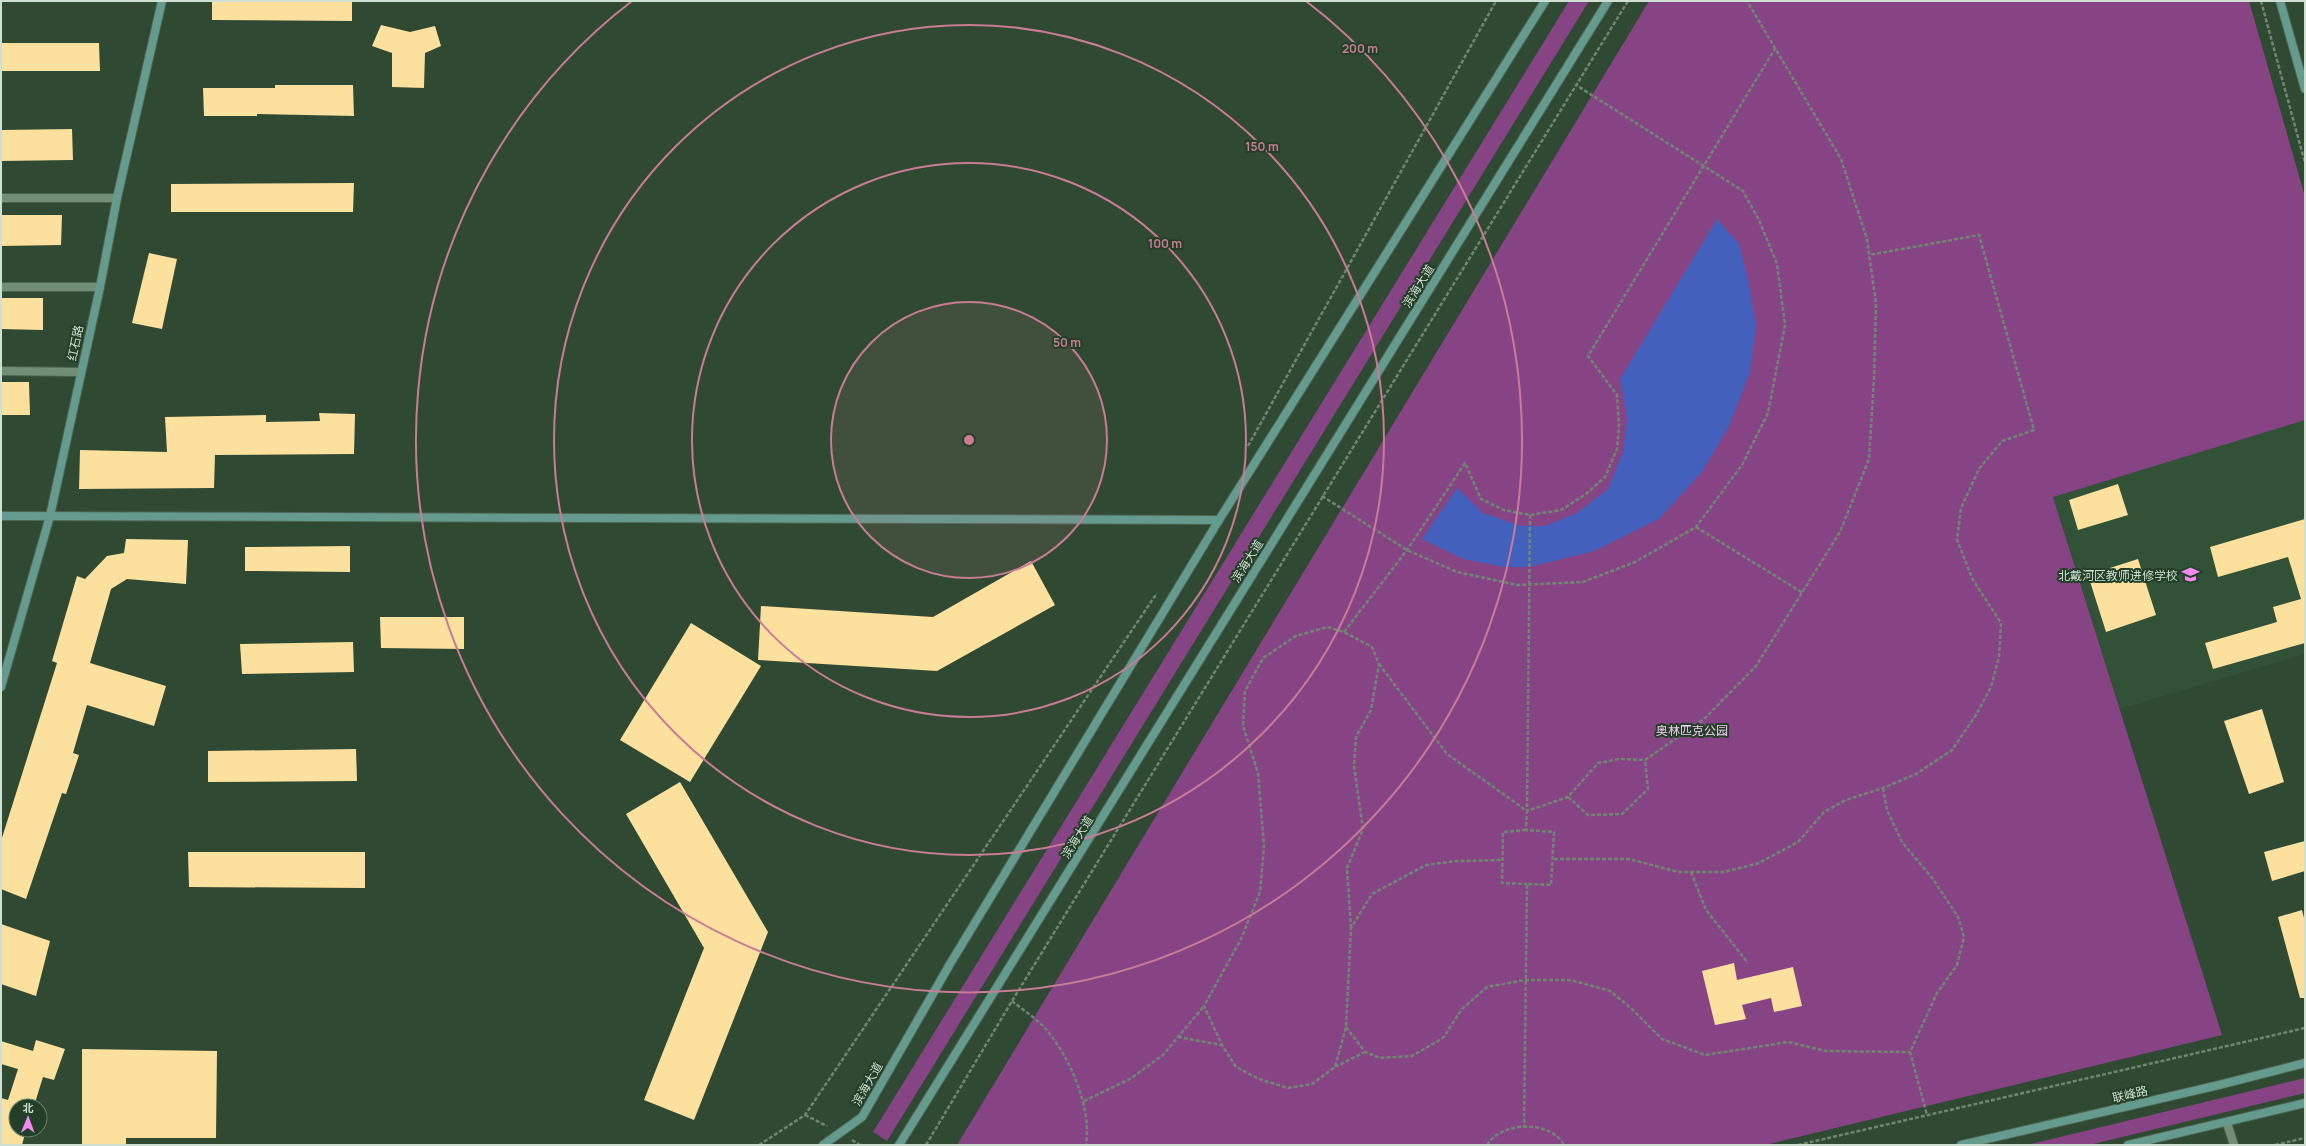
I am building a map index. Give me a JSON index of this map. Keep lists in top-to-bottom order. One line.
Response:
{"streets":{"main road":["滨海大道","红石路","联峰路"]},"parks":["奥林匹克公园"],"places":{"school or university":["北戴河区教师进修学校"]},"north":"top","rings":["200 m","150 m","100 m","50 m"]}
